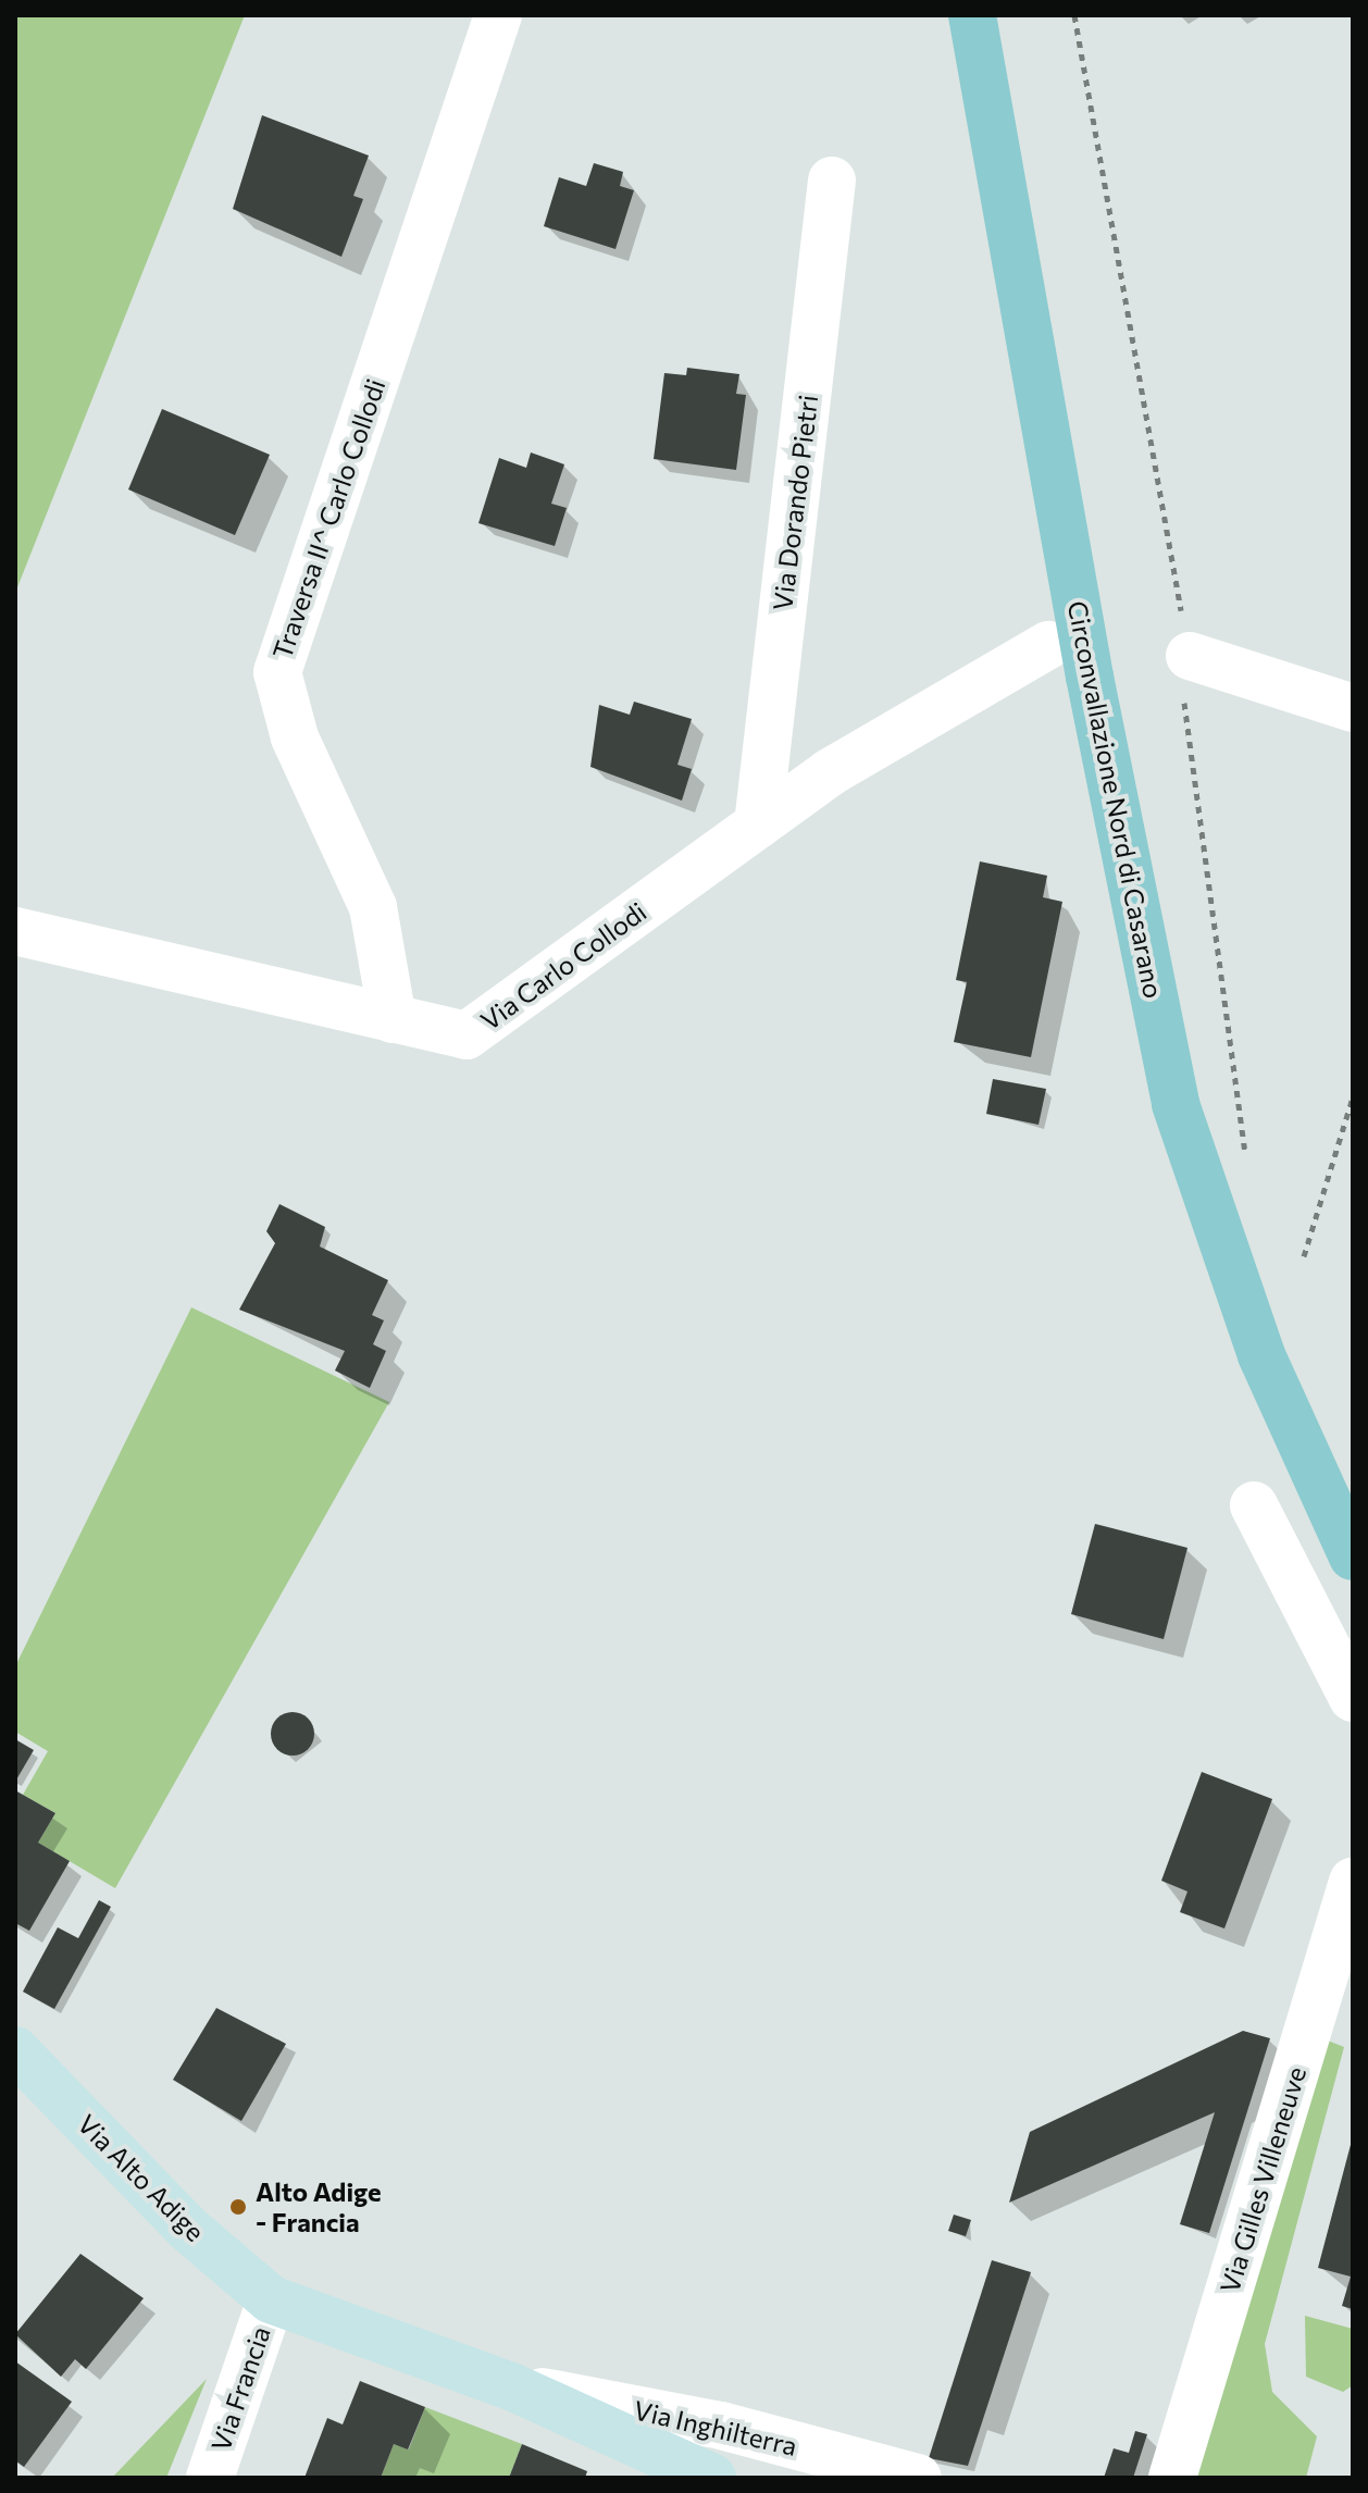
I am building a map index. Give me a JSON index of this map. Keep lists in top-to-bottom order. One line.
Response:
{"streets":{"main road":["Circonvallazione Nord di Casarano"],"street":["Via Dorando Pietri","Traversa II^ Carlo Collodi","Via Carlo Collodi","Via Alto Adige","Via Gilles Villeneuve","Via Francia","Via Inghilterra"]},"crossings":[["Via Dorando Pietri","Via Carlo Collodi"],["Traversa II^ Carlo Collodi","Via Carlo Collodi"],["Via Alto Adige","Via Francia"],["Via Alto Adige","Via Inghilterra"],["Via Francia","Via Inghilterra"]],"places":["Alto Adige - Francia"]}
